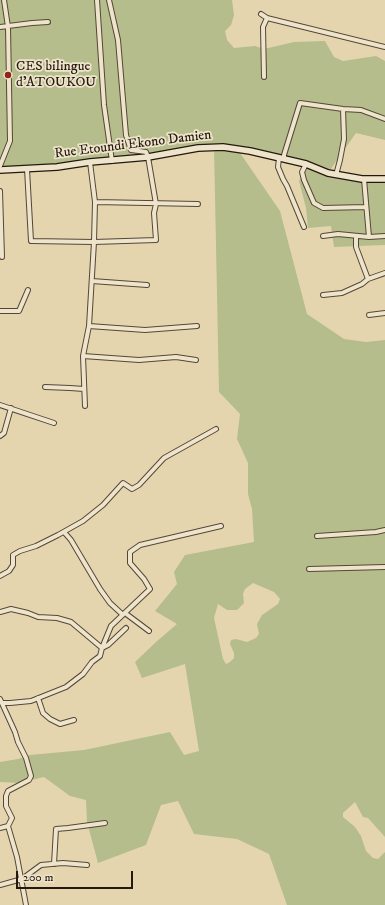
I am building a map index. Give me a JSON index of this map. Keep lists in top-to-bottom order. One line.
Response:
{"streets":{"street":["Rue Etoundi Ekono Damien"]},"places":["CES bilingue d'ATOUKOU"],"scale_bar":"200 m"}
